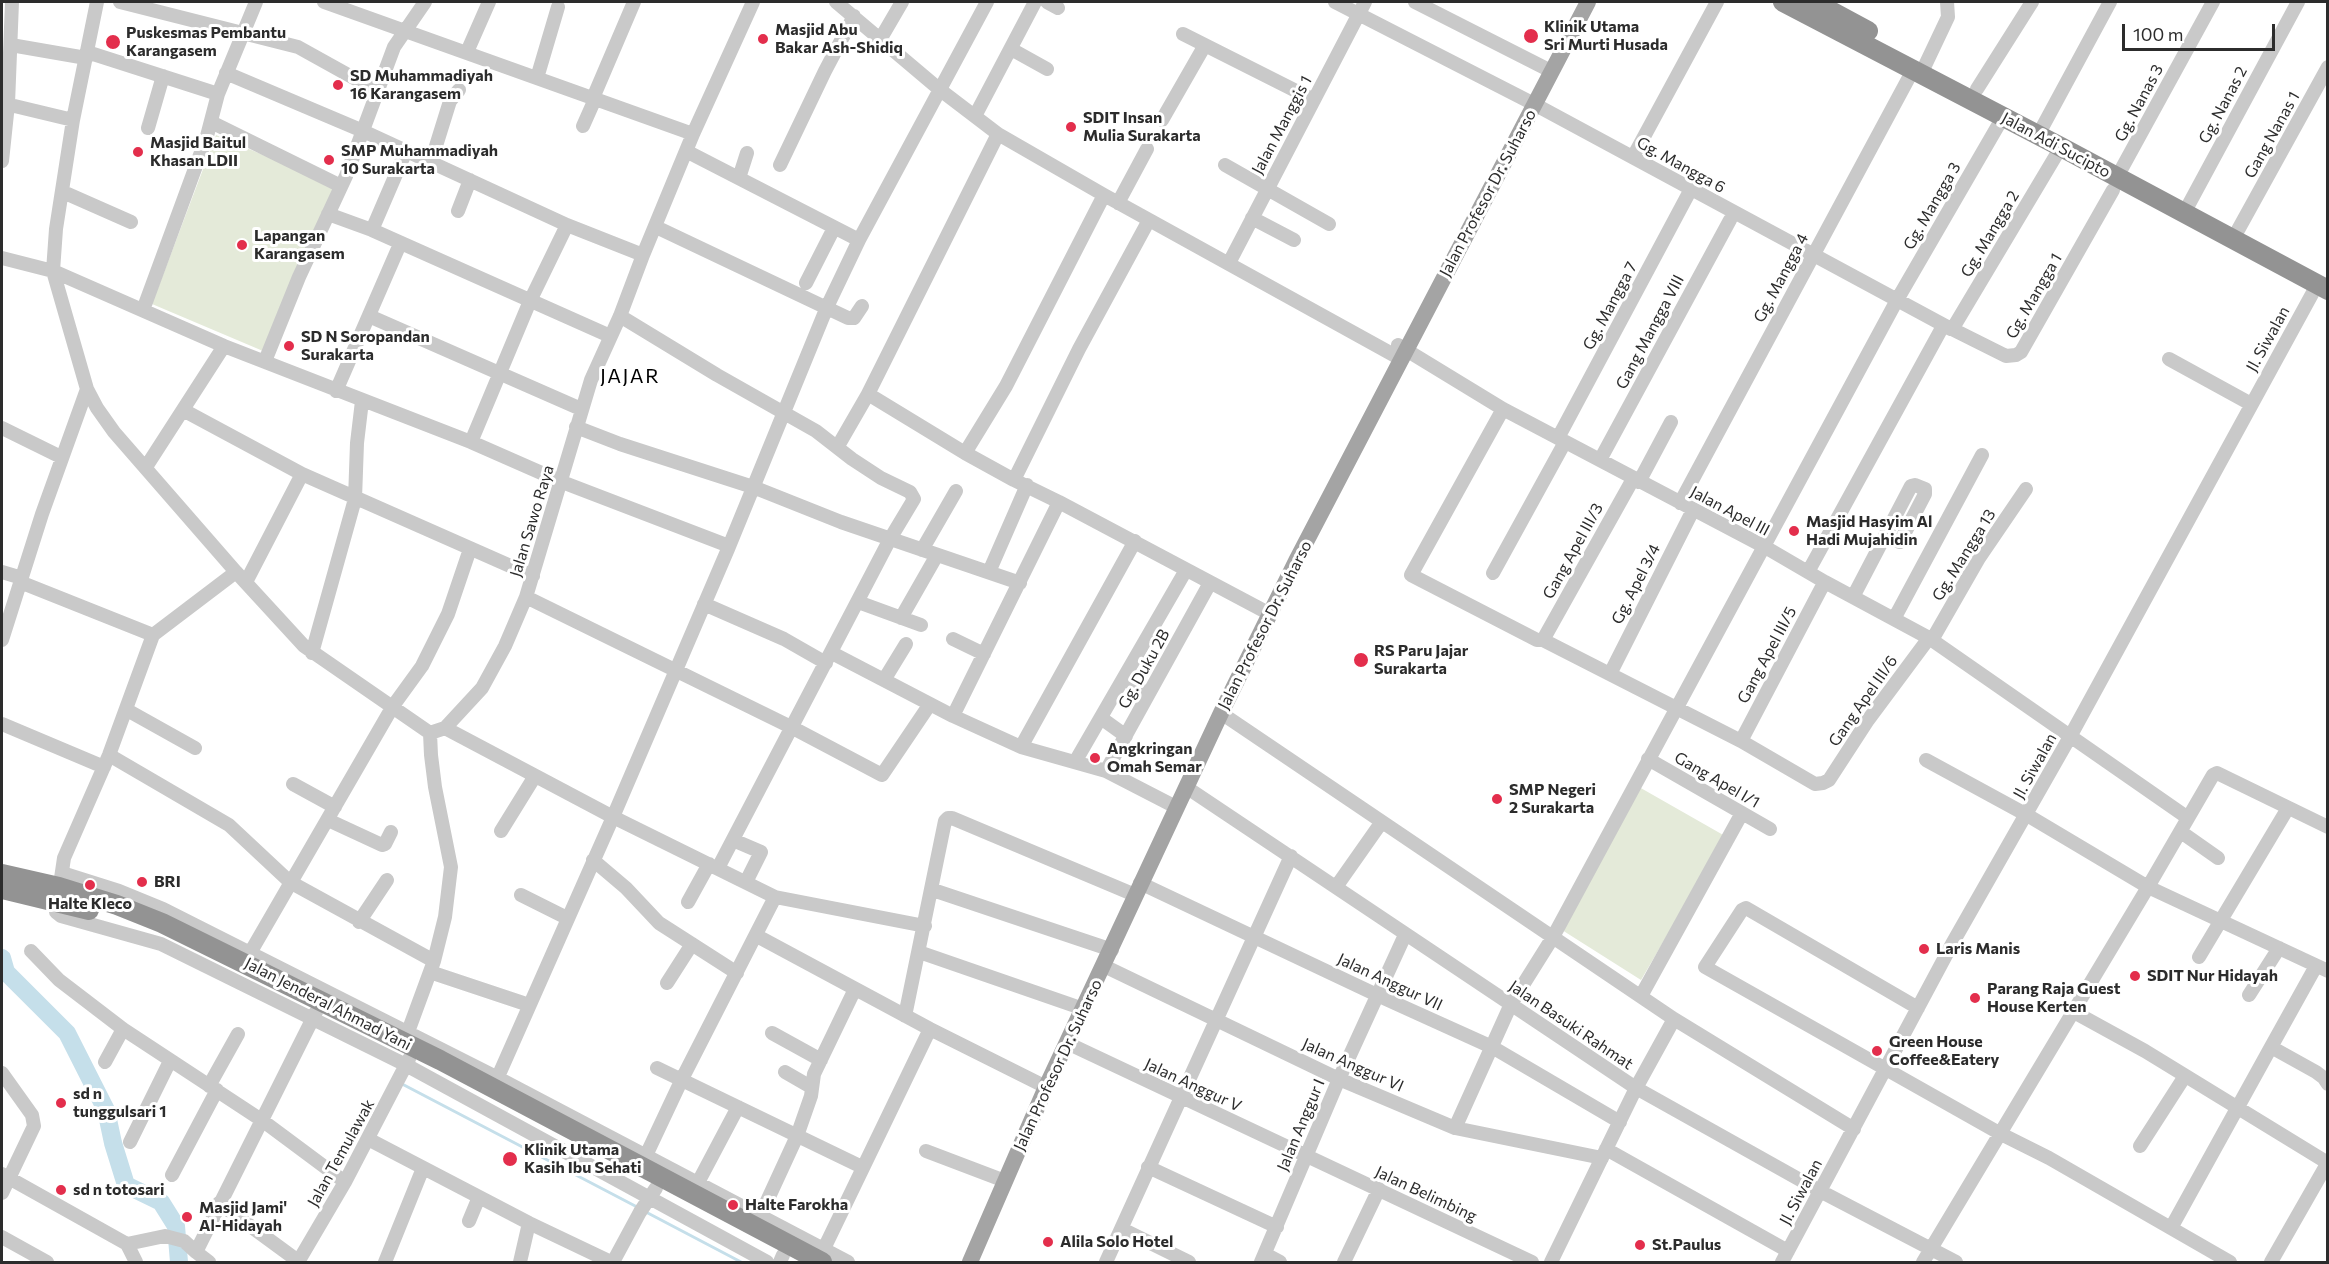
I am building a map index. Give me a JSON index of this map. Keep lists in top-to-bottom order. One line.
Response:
{"streets":{"highway":["Jalan Adi Sucipto","Jalan Jenderal Ahmad Yani"],"main road":["Jalan Profesor Dr. Suharso"],"street":["Gg. Nanas 3","Gg. Nanas 2","Jalan Manggis 1","Gang Nanas 1","Gg. Mangga 6","Gg. Mangga 3","Gg. Mangga 2","Gg. Mangga 4","Gg. Mangga 1","Gg. Mangga 7","Gang Mangga VIII","Jl. Siwalan","Jalan Apel III","Jalan Sawo Raya","Gang Apel III/3","Gg. Mangga 13","Gg. Apel 3/4","Gang Apel III/5","Gg. Duku 2B","Gang Apel III/6","Gang Apel I/1","Jalan Anggur VII","Jalan Basuki Rahmat","Jalan Anggur VI","Jalan Anggur V","Jalan Anggur I","Jalan Temulawak","Jalan Belimbing"]},"crossings":[["Gg. Nanas 3","Jalan Adi Sucipto"],["Gg. Nanas 2","Jalan Adi Sucipto"],["Jalan Manggis 1","Gg. Mangga 6"],["Jalan Manggis 1","Jalan Apel III"],["Gang Nanas 1","Jalan Adi Sucipto"],["Jalan Adi Sucipto","Gg. Mangga 3"],["Jalan Adi Sucipto","Gg. Mangga 2"],["Jalan Adi Sucipto","Gg. Mangga 4"],["Jalan Adi Sucipto","Jl. Siwalan"],["Gg. Mangga 6","Jalan Profesor Dr. Suharso"],["Gg. Mangga 6","Gg. Mangga 3"],["Gg. Mangga 6","Gg. Mangga 4"],["Gg. Mangga 6","Gg. Mangga 1"],["Gg. Mangga 6","Gg. Mangga 7"],["Jalan Profesor Dr. Suharso","Jalan Apel III"],["Jalan Profesor Dr. Suharso","Jalan Anggur VII"],["Jalan Profesor Dr. Suharso","Jalan Basuki Rahmat"],["Jalan Profesor Dr. Suharso","Jalan Anggur VI"],["Jalan Profesor Dr. Suharso","Jalan Anggur V"],["Gg. Mangga 3","Gg. Mangga 1"],["Gg. Mangga 3","Jalan Apel III"],["Gg. Mangga 3","Gang Apel I/1"],["Gg. Mangga 3","Jalan Anggur VII"],["Gg. Mangga 3","Jalan Basuki Rahmat"],["Gg. Mangga 3","Jalan Anggur VI"],["Gg. Mangga 2","Gg. Mangga 1"],["Gg. Mangga 2","Jalan Apel III"],["Gg. Mangga 4","Jalan Apel III"],["Gg. Mangga 7","Jalan Apel III"],["Gang Mangga VIII","Jalan Apel III"],["Jl. Siwalan","Jalan Apel III"],["Jl. Siwalan","Jalan Basuki Rahmat"],["Jl. Siwalan","Jalan Anggur VI"],["Jalan Apel III","Gang Apel III/3"],["Jalan Apel III","Gg. Mangga 13"],["Jalan Apel III","Gg. Apel 3/4"],["Jalan Apel III","Gang Apel III/6"],["Gg. Mangga 13","Gang Apel III/6"],["Gang Apel III/5","Gang Apel III/6"],["Jalan Anggur VII","Jalan Anggur I"],["Jalan Jenderal Ahmad Yani","Jalan Temulawak"],["Jalan Basuki Rahmat","Jalan Anggur I"],["Jalan Anggur VI","Jalan Anggur I"],["Jalan Anggur V","Jalan Anggur I"],["Jalan Anggur V","Jalan Belimbing"],["Jalan Anggur I","Jalan Belimbing"]],"districts":["JAJAR"],"places":["Klinik Utama Sri Murti Husada","Masjid Abu Bakar Ash-Shidiq","Puskesmas Pembantu Karangasem","SD Muhammadiyah 16 Karangasem","SDIT Insan Mulia Surakarta","Masjid Baitul Khasan LDII","SMP Muhammadiyah 10 Surakarta","Lapangan Karangasem","SD N Soropandan Surakarta","Masjid Hasyim Al Hadi Mujahidin","RS Paru Jajar Surakarta","Angkringan Omah Semar","SMP Negeri 2 Surakarta","BRI","Halte Kleco","Laris Manis","SDIT Nur Hidayah","Parang Raja Guest House Kerten","Green House Coffee&Eatery","sd n tunggulsari 1","Klinik Utama Kasih Ibu Sehati","sd n totosari","Halte Farokha","Masjid Jami' Al-Hidayah","Alila Solo Hotel","St.Paulus"],"scale_bar":"100 m"}
